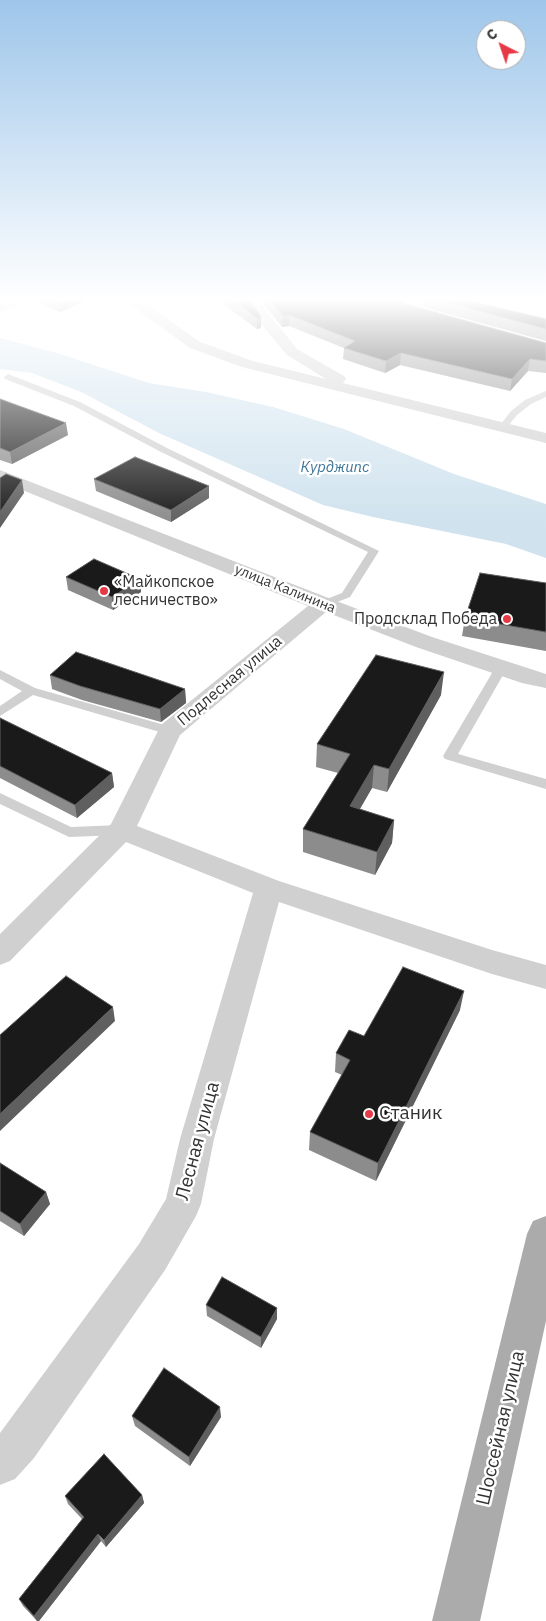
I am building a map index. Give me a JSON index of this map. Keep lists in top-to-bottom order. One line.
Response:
{"streets":{"main road":["Шоссейная улица"],"street":["улица Калинина","Подлесная улица","Лесная улица"]},"crossings":[["улица Калинина","Подлесная улица"]],"water":["Курджипс"],"places":["«Майкопское лесничество»","Продсклад Победа","Станик"],"north":"top left"}
